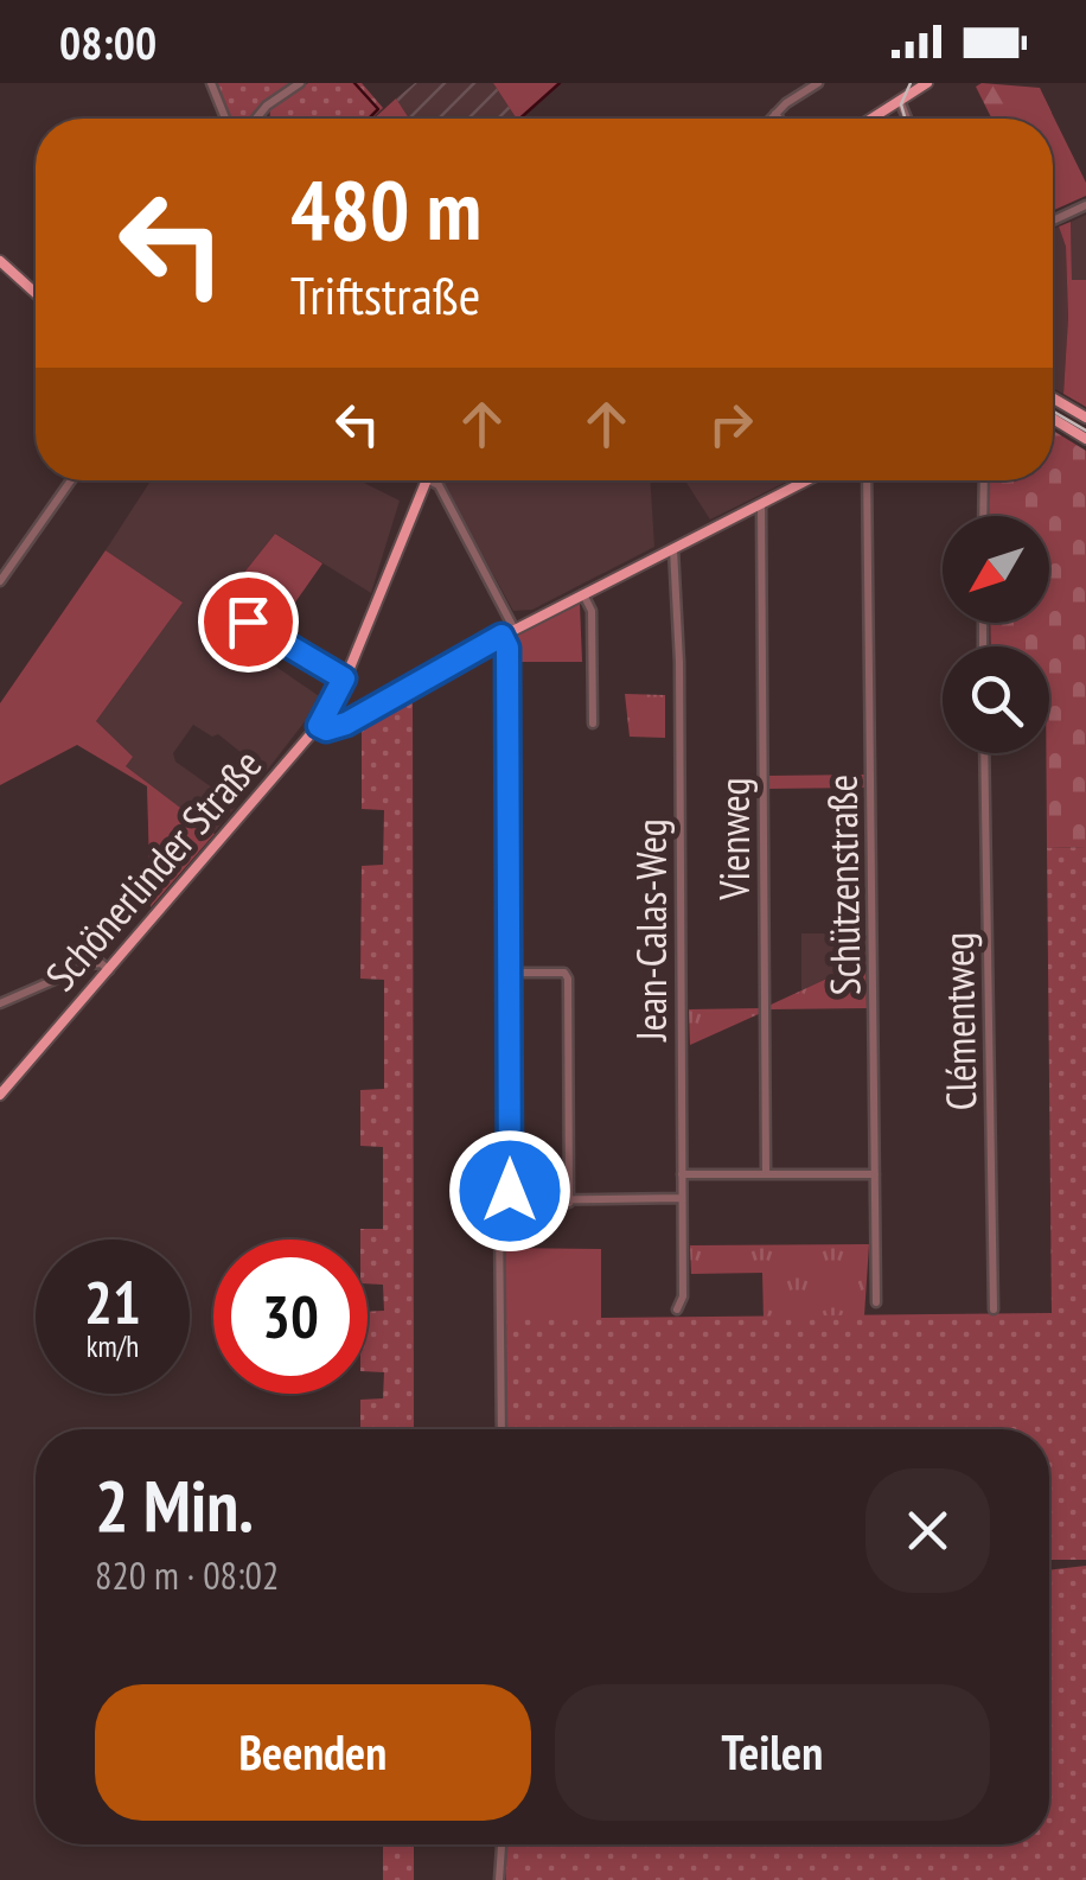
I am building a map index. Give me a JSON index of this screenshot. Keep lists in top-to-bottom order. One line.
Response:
{"streets":{"main road":["Schönerlinder Straße"],"street":["Vienweg","Schützenstraße","Jean-Calas-Weg","Clémentweg"]},"north":"bottom left","page":{"status":"08:00","turn":["480 m","Triftstraße"],"speed":"21 km/h","limit":"30","heading":["2 Min.","820 m · 08:02"],"buttons":["Beenden","Teilen"]}}
